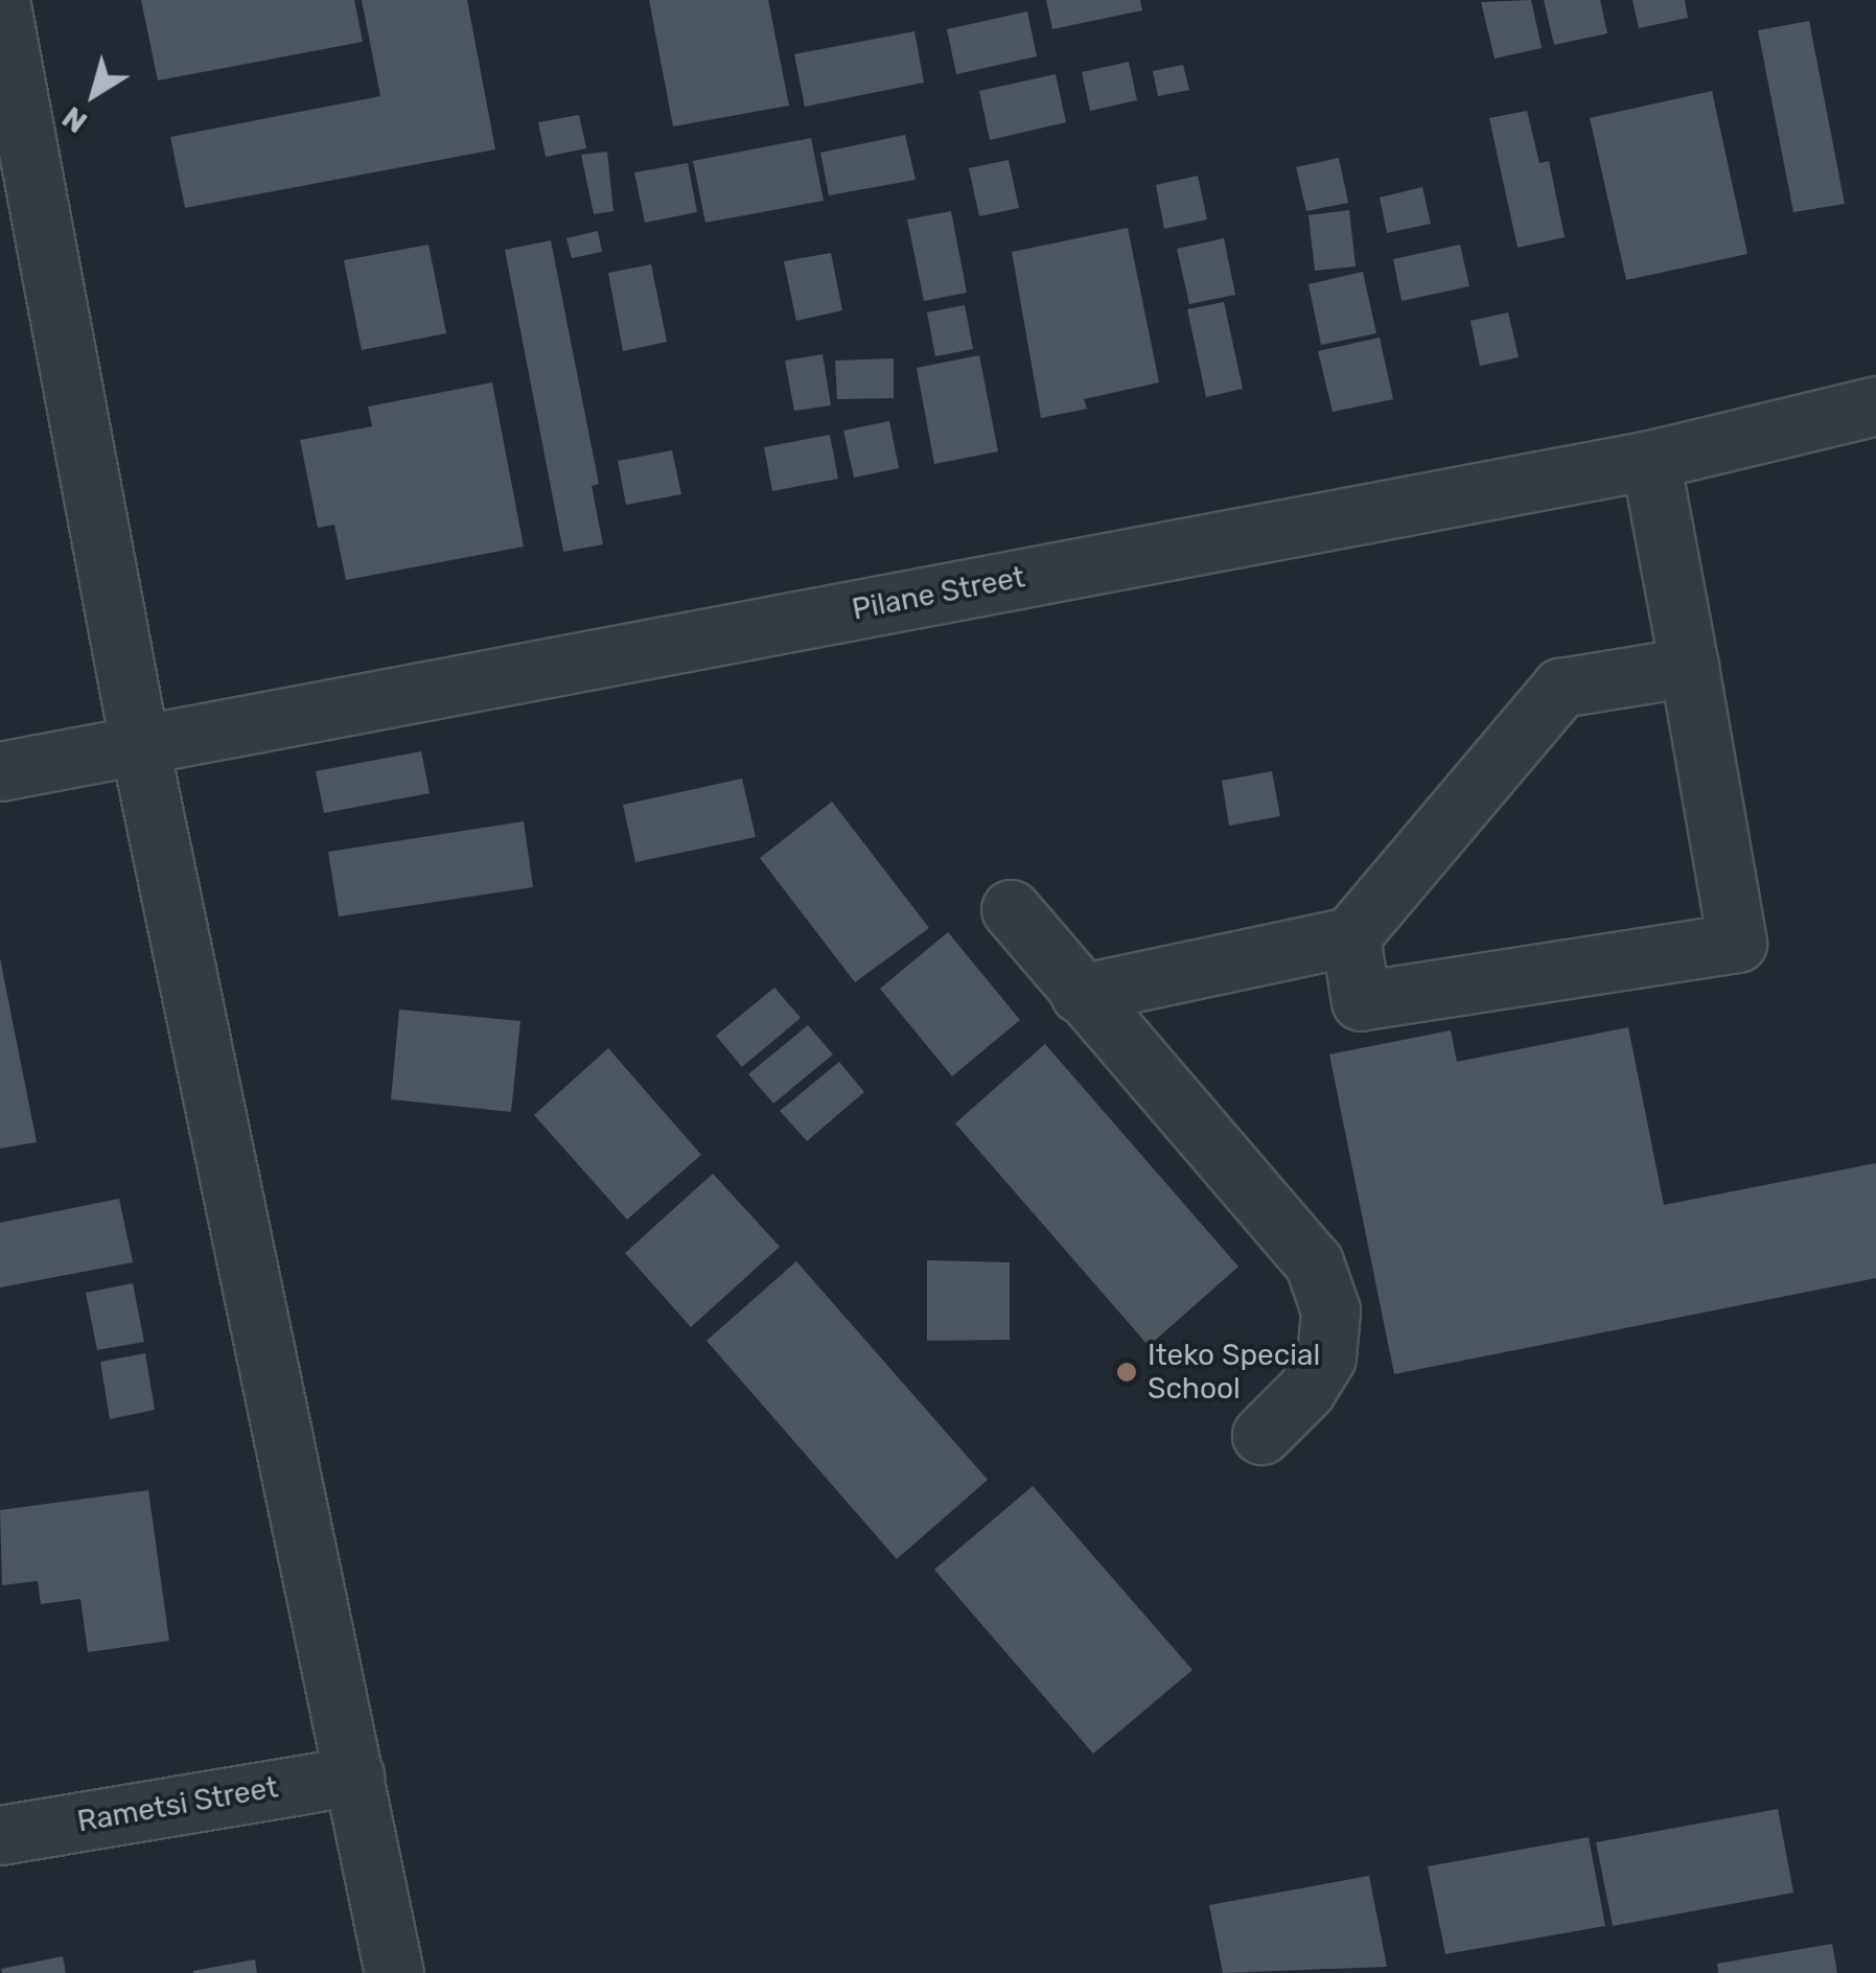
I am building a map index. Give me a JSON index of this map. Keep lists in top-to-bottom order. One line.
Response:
{"streets":{"street":["Pilane Street","Rametsi Street"]},"places":["Iteko Special School"],"north":"bottom left"}
